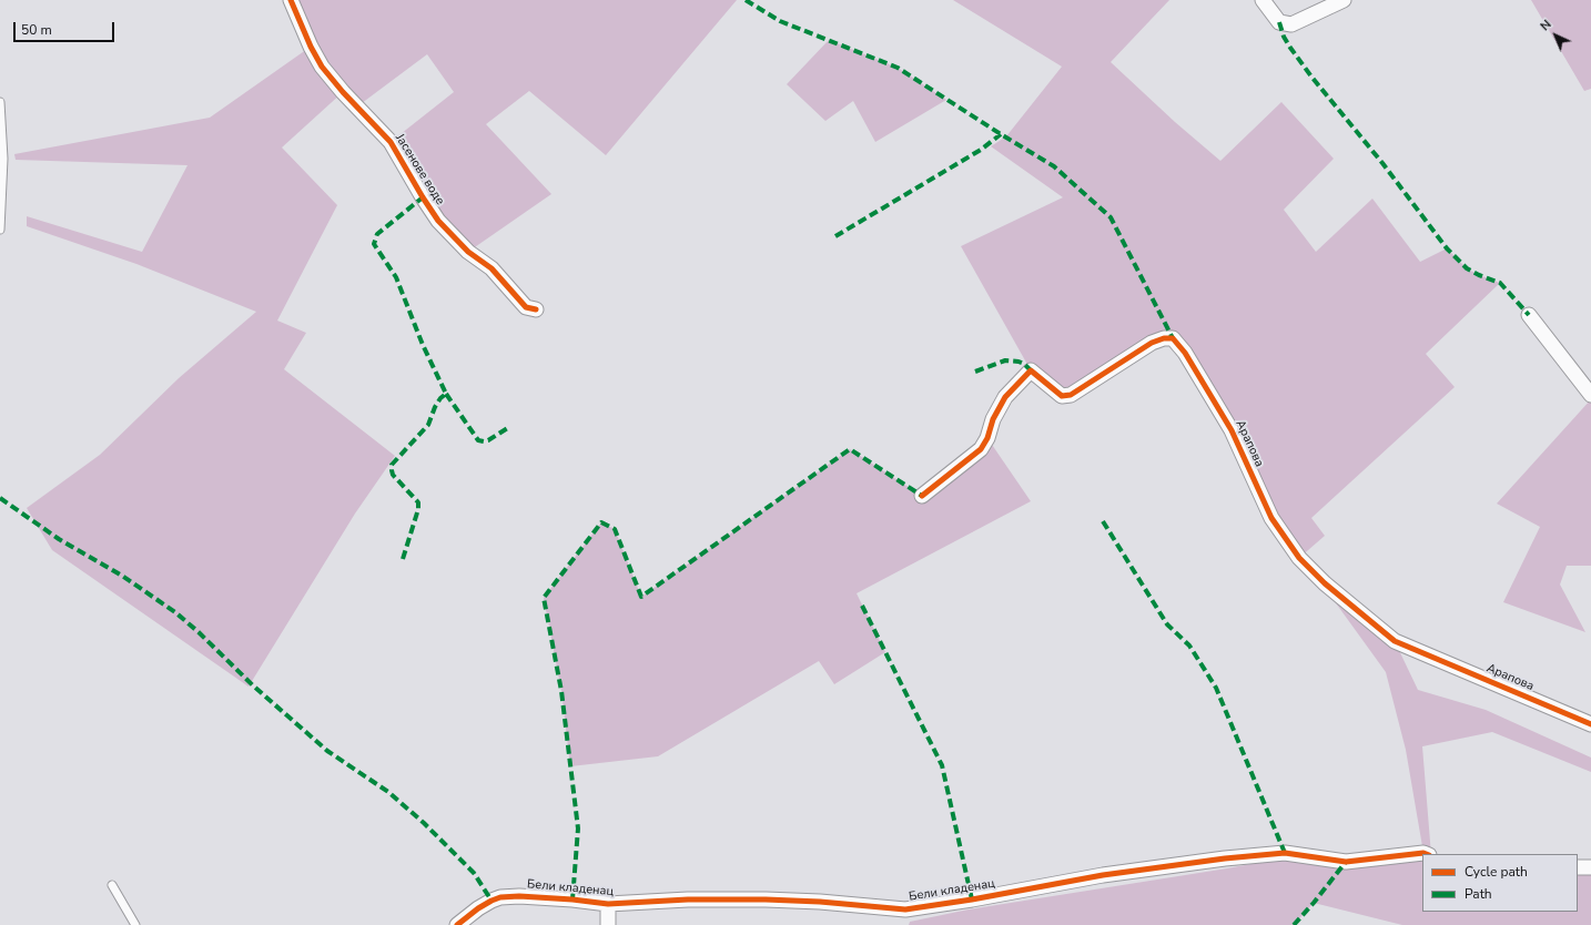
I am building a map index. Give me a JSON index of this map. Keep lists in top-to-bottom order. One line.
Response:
{"streets":{"street":["Јасенове воде","Арапова","Бели кладенац"]},"legend":["Cycle path","Path"],"scale_bar":"50 m","north":"top left"}
